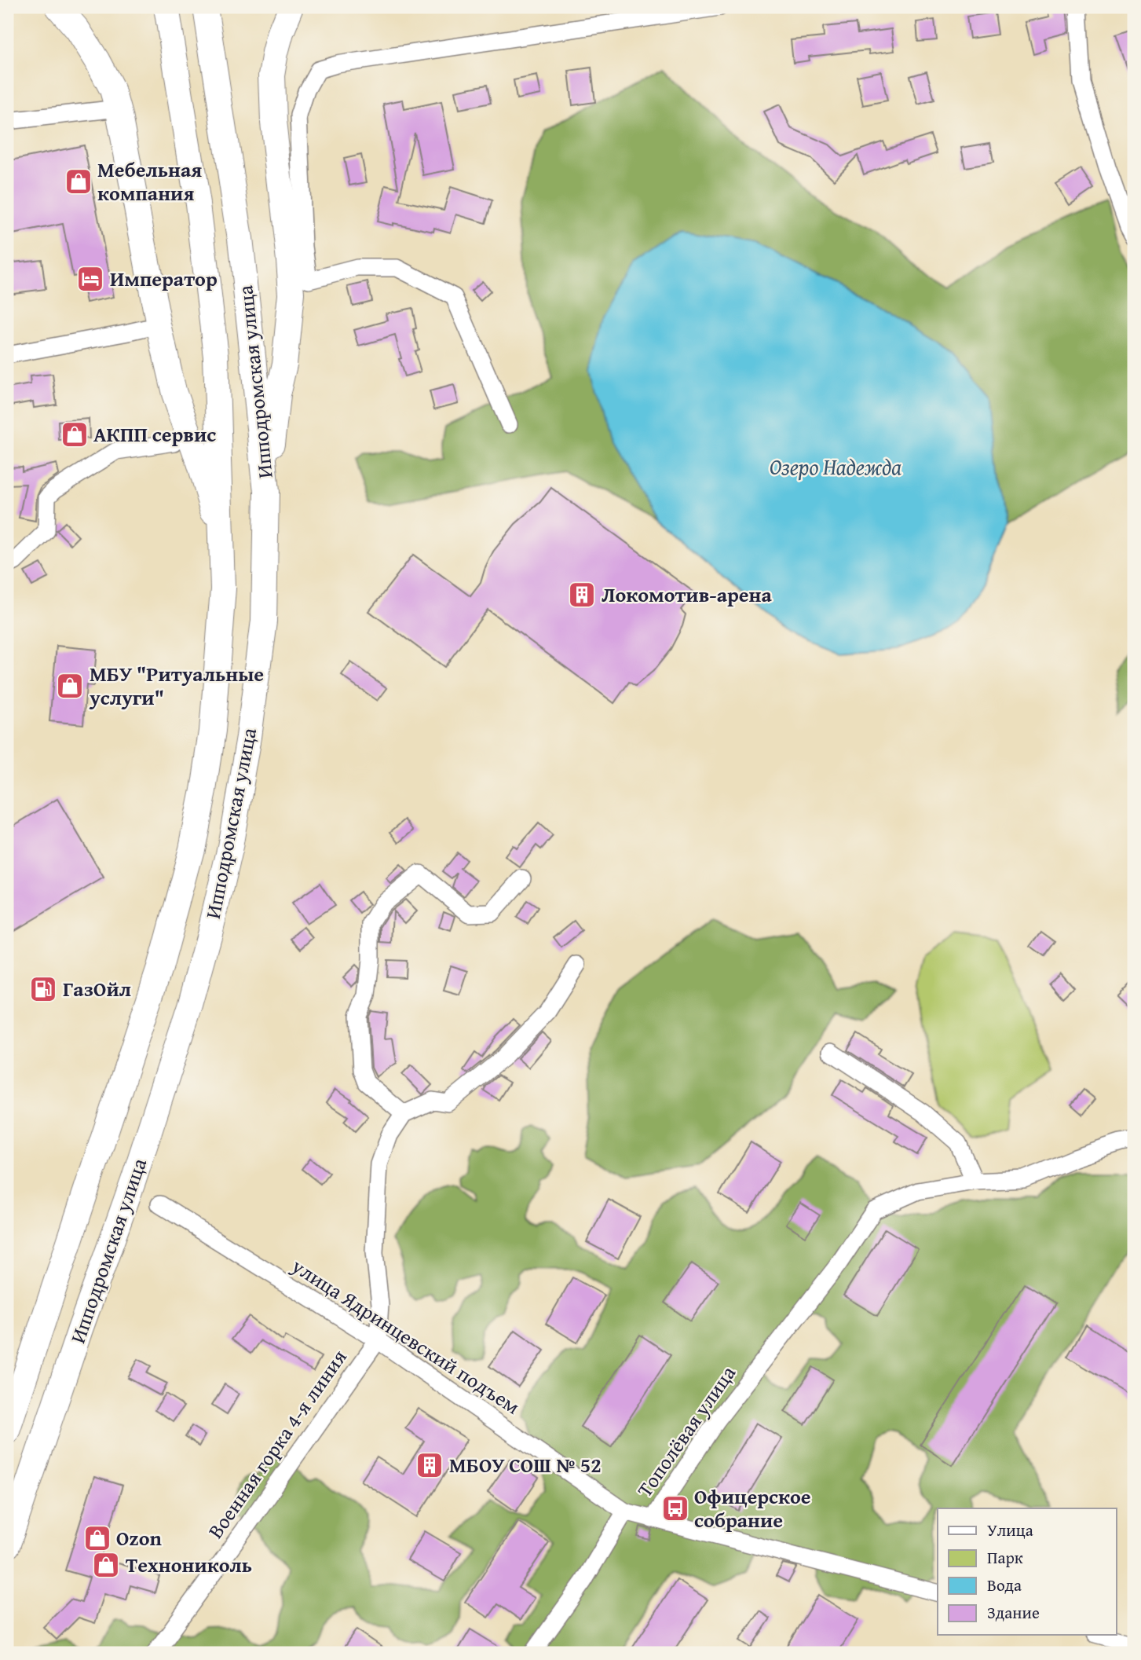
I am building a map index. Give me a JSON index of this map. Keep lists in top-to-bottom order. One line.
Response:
{"streets":{"highway":["Ипподромская улица"],"street":["улица Ядринцевский подъем","Тополёвая улица","Военная горка 4-я линия"]},"crossings":[["улица Ядринцевский подъем","Тополёвая улица"],["улица Ядринцевский подъем","Военная горка 4-я линия"]],"water":["Озеро Надежда"],"places":{"shop":["Мебельная компания","АКПП сервис","МБУ \"Ритуальные услуги\"","Ozon","Технониколь"],"hotel":["Император"],"building":["Локомотив-арена","МБОУ СОШ № 52"],"fuel station":["ГазОйл"],"bus stop":["Офицерское собрание"]},"legend":["Улица","Парк","Вода","Здание"]}
